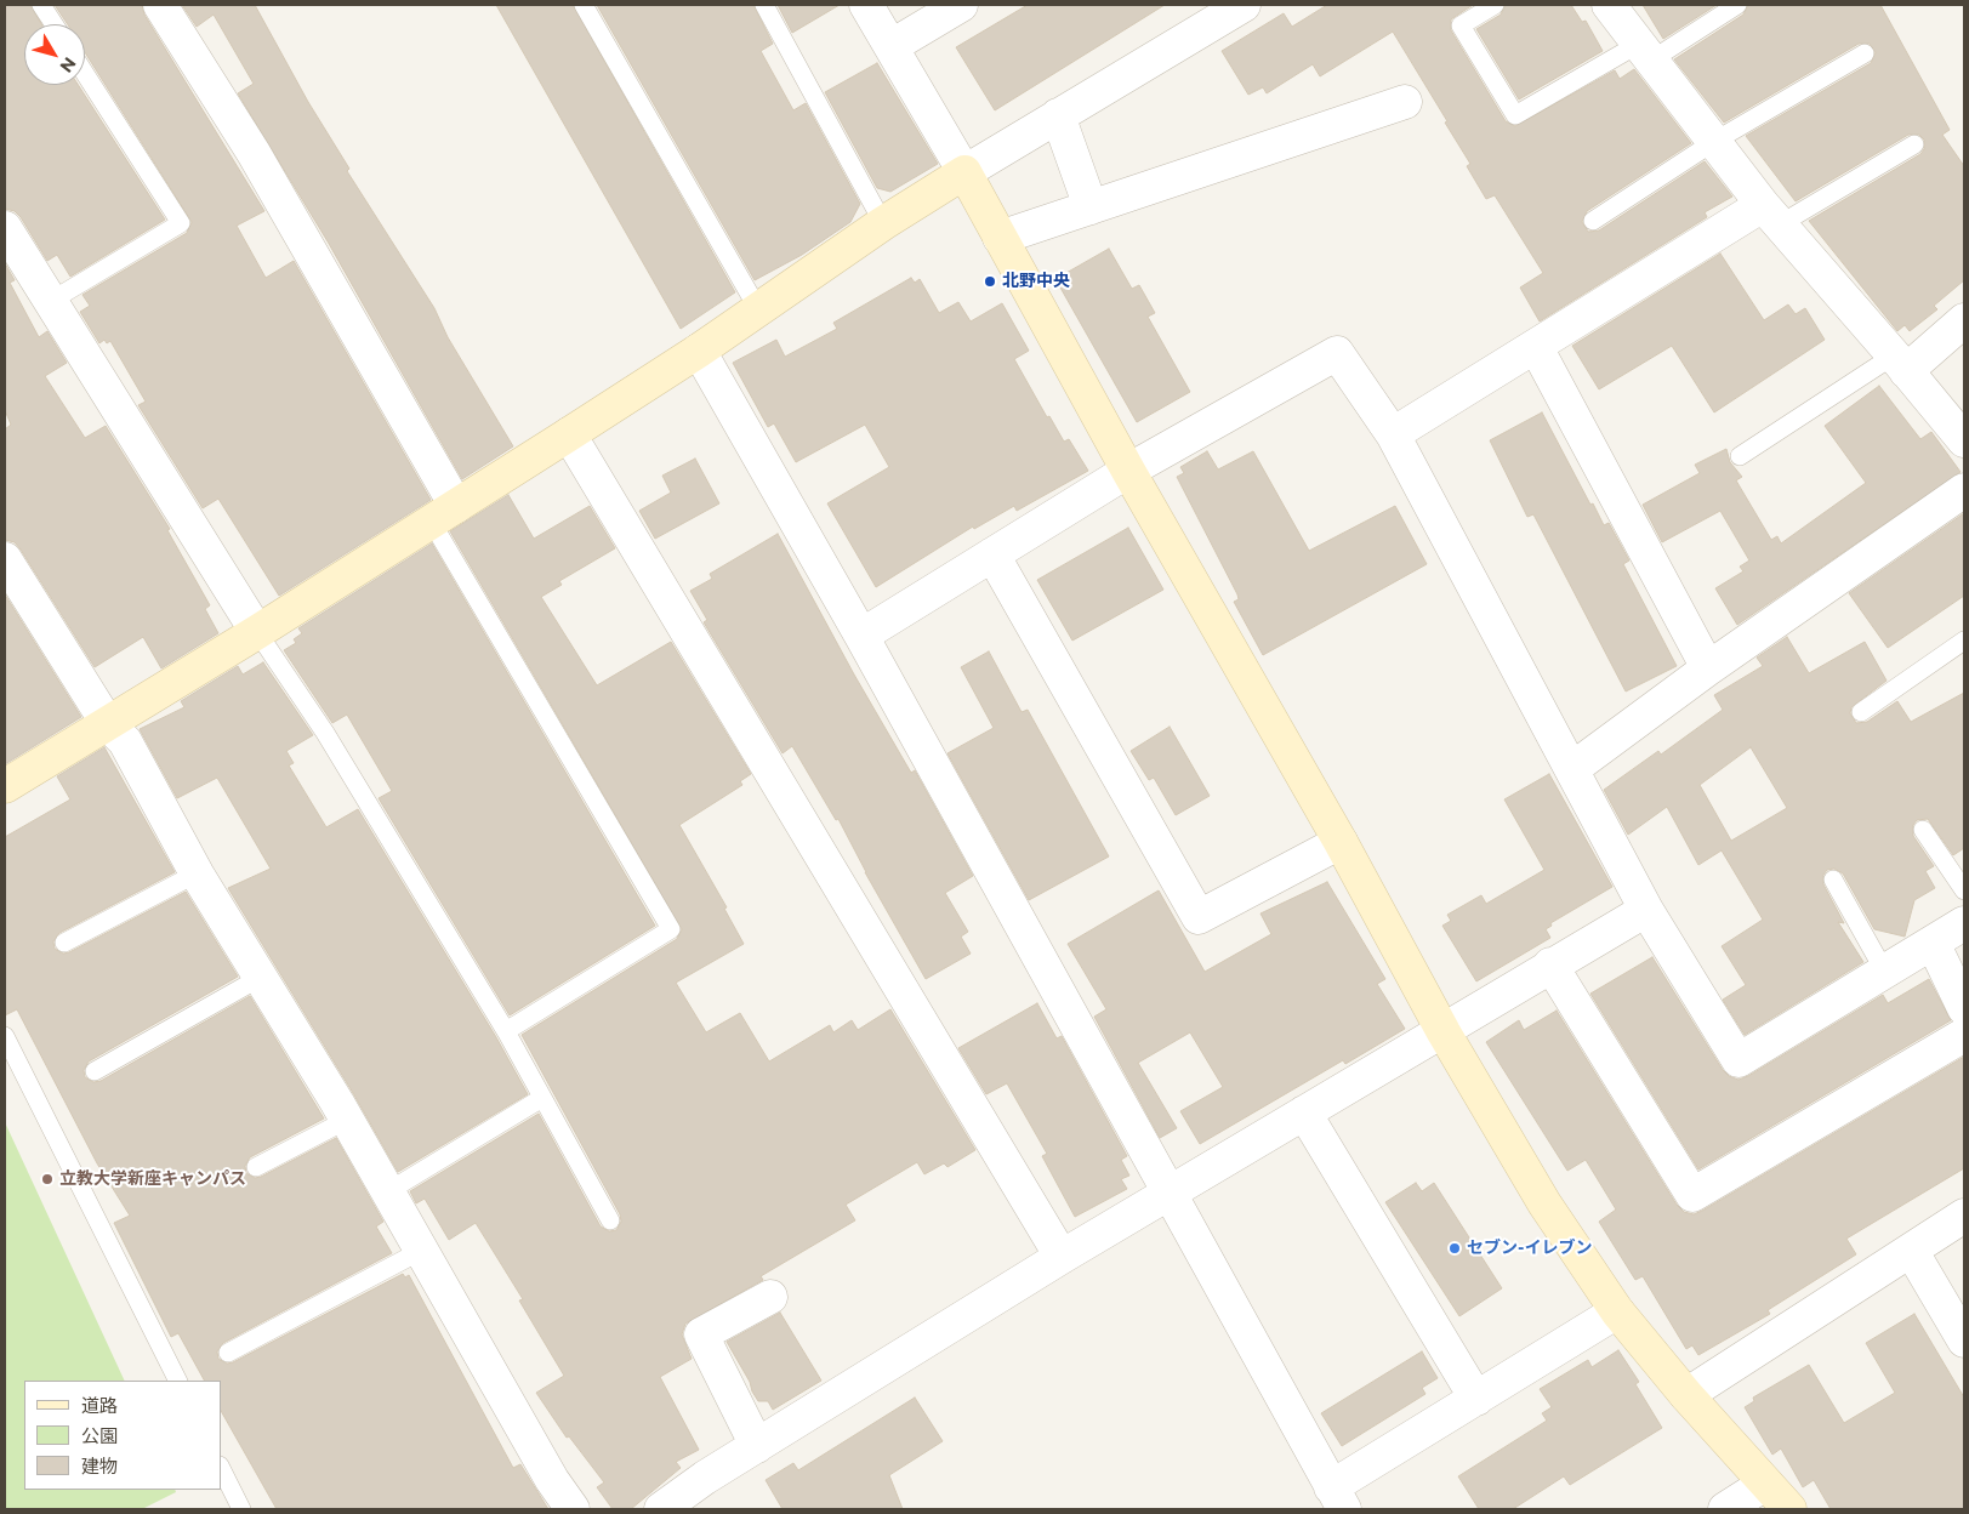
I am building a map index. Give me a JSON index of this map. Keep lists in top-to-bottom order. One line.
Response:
{"places":["北野中央","立教大学新座キャンパス","セブン-イレブン"],"legend":["道路","公園","建物"],"north":"bottom right"}
